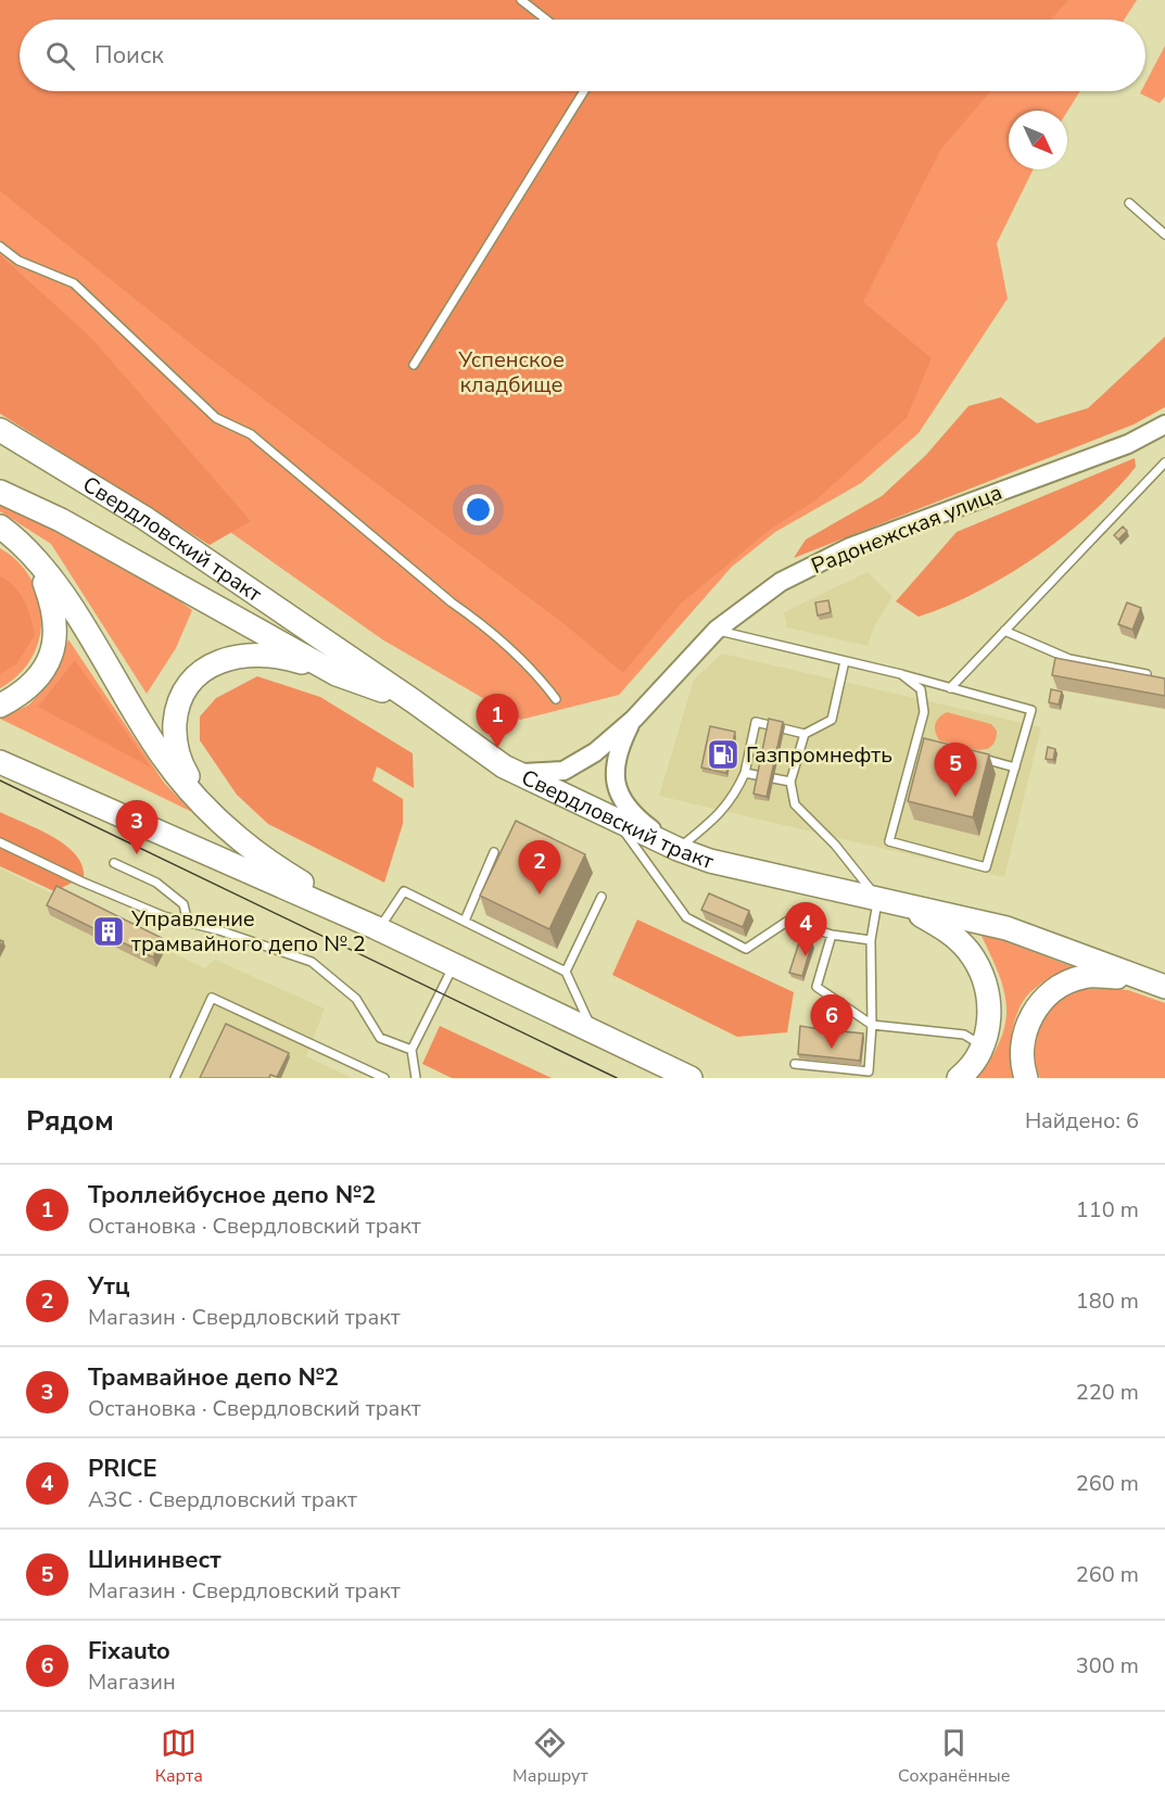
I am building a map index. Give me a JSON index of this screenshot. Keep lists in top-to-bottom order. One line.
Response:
{"streets":{"main road":["Свердловский тракт"],"street":["Радонежская улица"]},"crossings":[["Радонежская улица","Свердловский тракт"]],"parks":["Успенское кладбище"],"places":{"fuel station":["Газпромнефть"],"building":["Управление трамвайного депо № 2"]},"north":"bottom right","page":{"search":"Поиск","pins":["1","5","3","2","4","6"],"heading":["Рядом","Найдено: 6"],"list":[{"mark":"1","name":"Троллейбусное депо №2","note":"Остановка · Свердловский тракт","value":"110 m"},{"mark":"2","name":"Утц","note":"Магазин · Свердловский тракт","value":"180 m"},{"mark":"3","name":"Трамвайное депо №2","note":"Остановка · Свердловский тракт","value":"220 m"},{"mark":"4","name":"PRICE","note":"АЗС · Свердловский тракт","value":"260 m"},{"mark":"5","name":"Шининвест","note":"Магазин · Свердловский тракт","value":"260 m"},{"mark":"6","name":"Fixauto","note":"Магазин","value":"300 m"}],"nav":["Карта","Маршрут","Сохранённые"]}}
